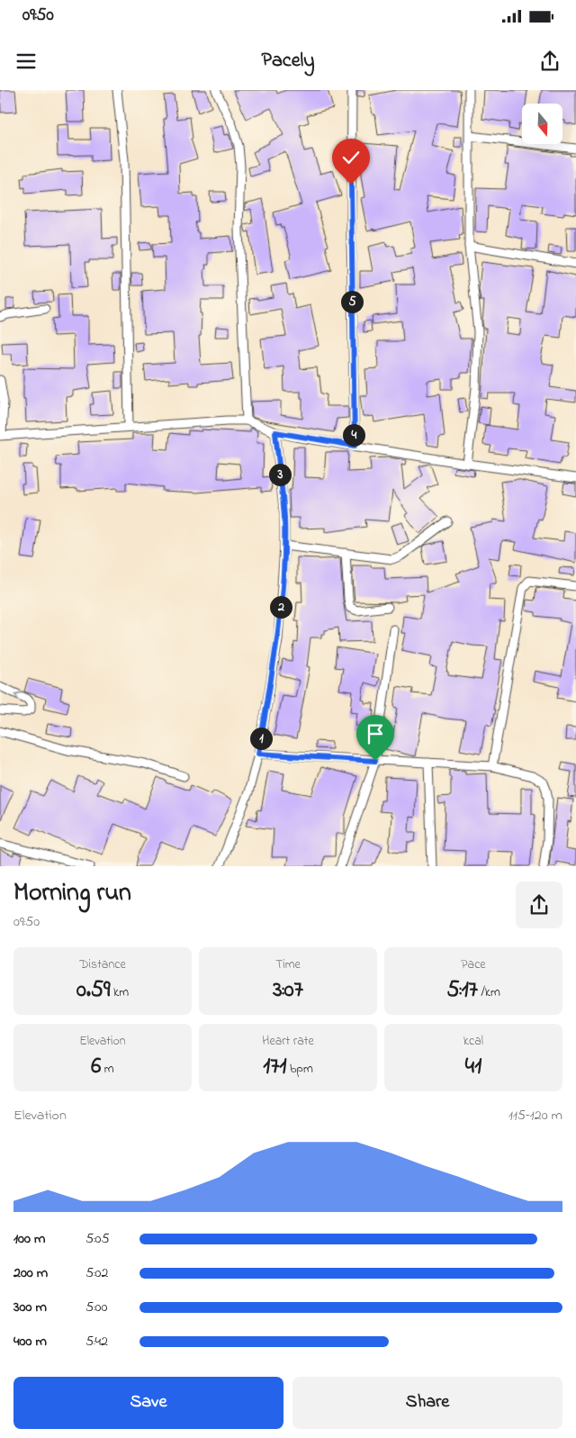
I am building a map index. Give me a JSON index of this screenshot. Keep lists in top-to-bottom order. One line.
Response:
{"north":"bottom","page":{"status":"09:50","header":"Pacely","pins":["5","4","3","2","1"],"heading":["Morning run","09:50"],"stats":[["Distance","0.59 km"],["Time","3:07"],["Pace","5:17 /km"],["Elevation","6 m"],["Heart rate","171 bpm"],["kcal","41"]],"chart":["Elevation","115–120 m"],"list":[{"name":"100 m","note":"5:05"},{"name":"200 m","note":"5:02"},{"name":"300 m","note":"5:00"},{"name":"400 m","note":"5:42"}],"buttons":["Save","Share"]}}
